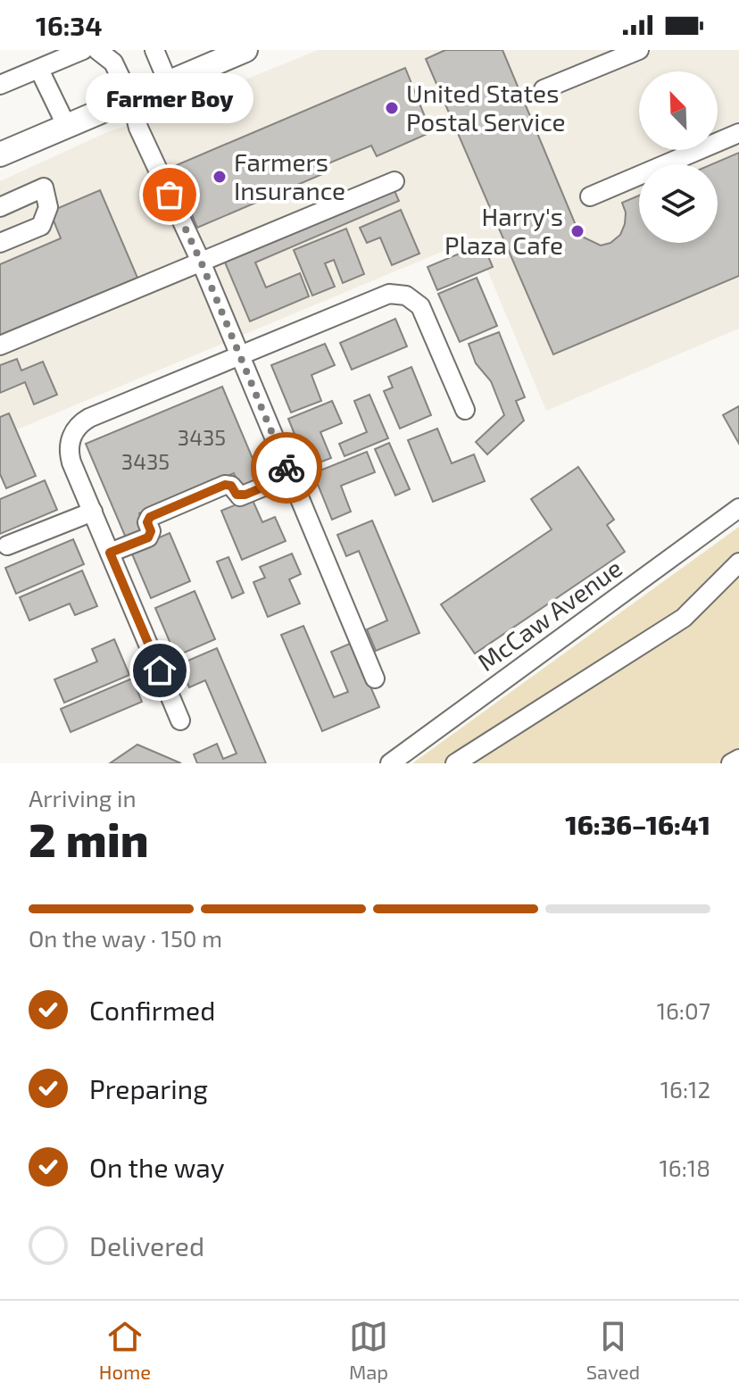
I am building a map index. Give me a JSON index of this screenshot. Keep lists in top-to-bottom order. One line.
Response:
{"streets":{"street":["McCaw Avenue"]},"places":["United States Postal Service","Farmers Insurance","Farmer Boy","Harry's Plaza Cafe"],"house_numbers":["3435","3435"],"north":"top left","page":{"status":"16:34","bubble":"Farmer Boy","heading":["2 min","Arriving in","16:36–16:41"],"bar":"On the way · 150 m","list":[["Confirmed","16:07"],["Preparing","16:12"],["On the way","16:18"],"Delivered"],"tabs":["Home","Map","Saved"]}}
